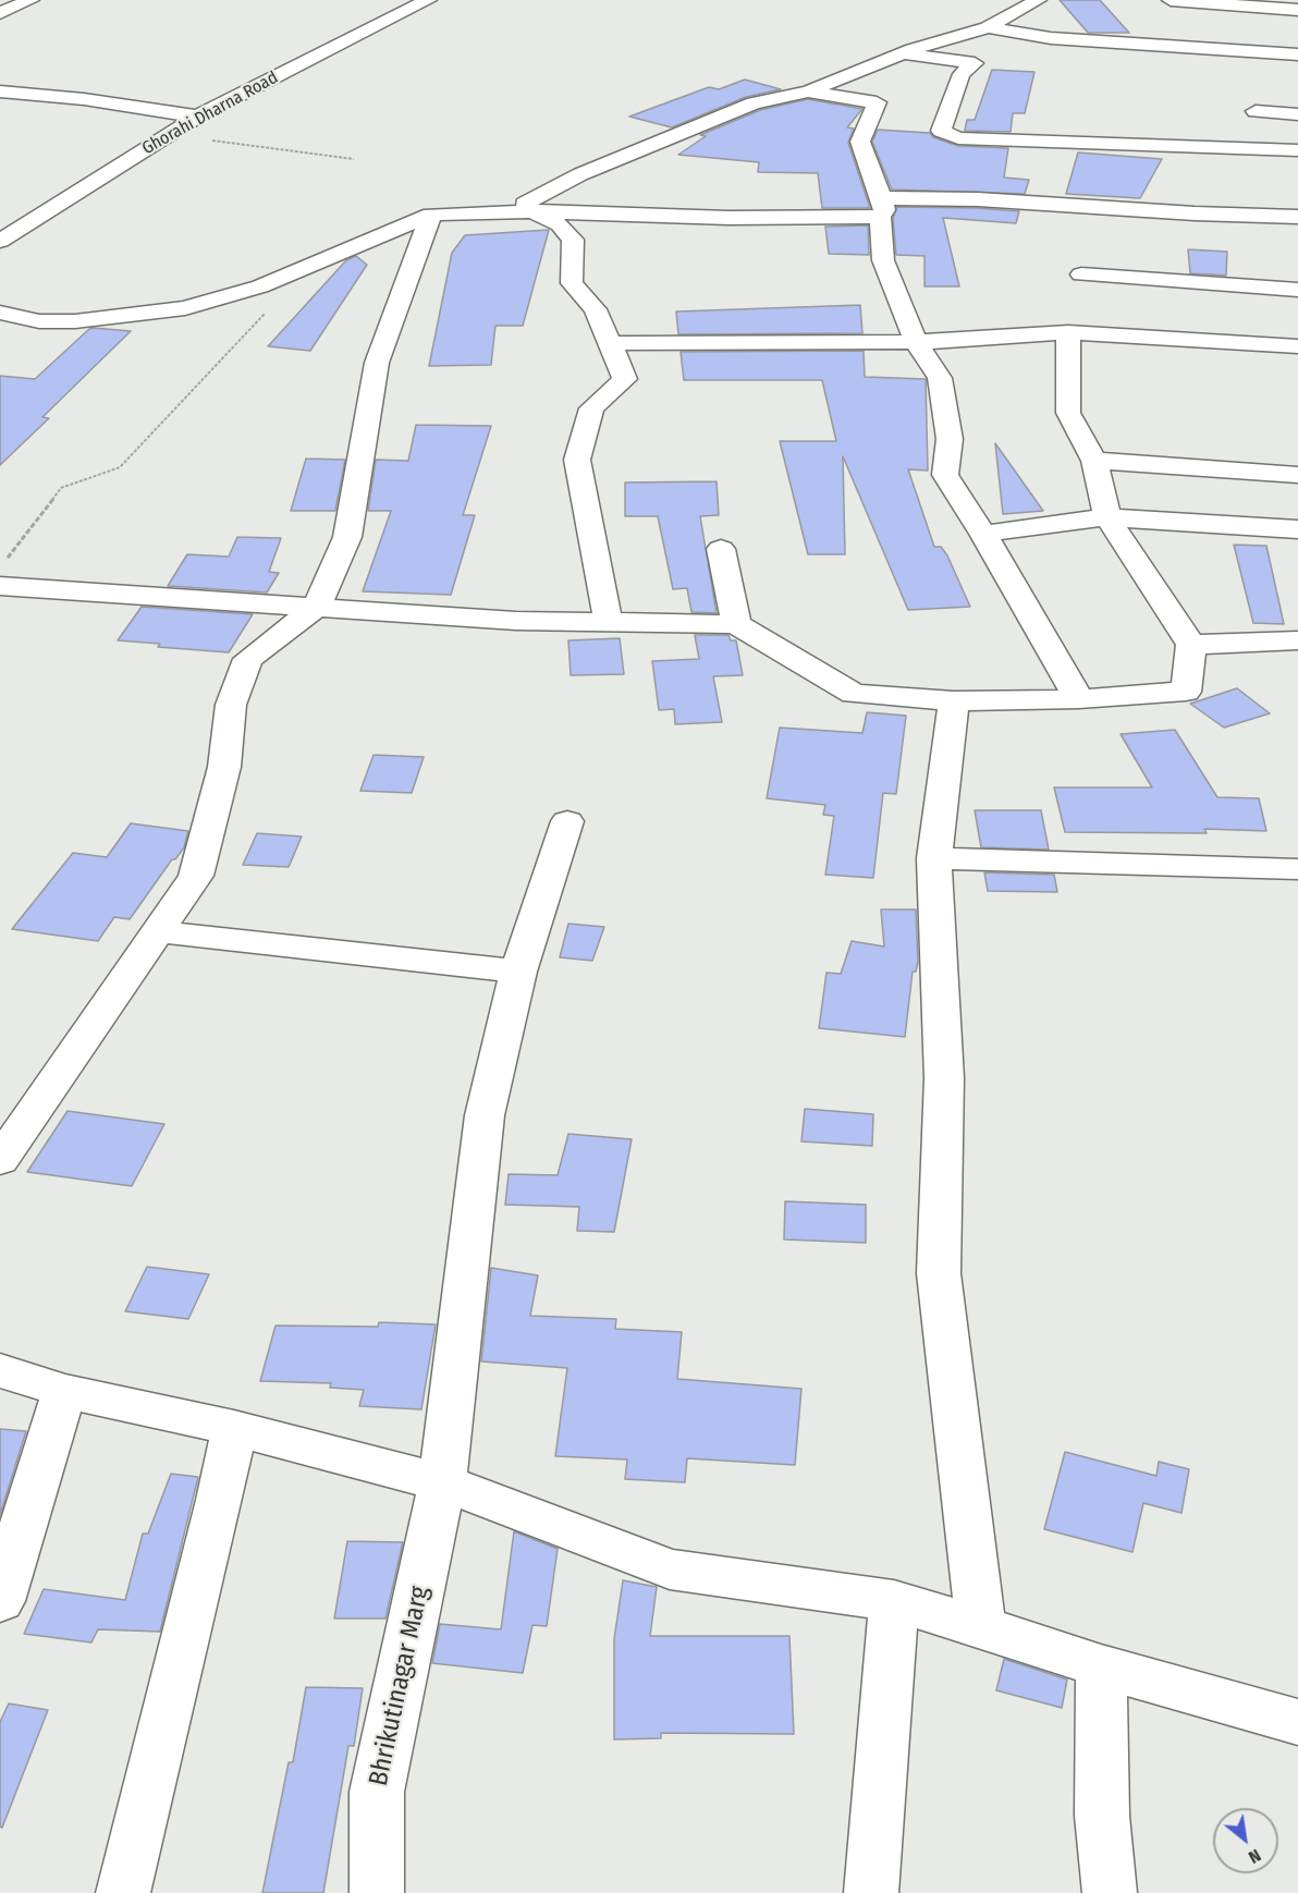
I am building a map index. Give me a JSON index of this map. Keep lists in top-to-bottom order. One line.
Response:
{"streets":{"street":["Ghorahi Dharna Road","Bhrikutinagar Marg"]},"north":"bottom right"}
